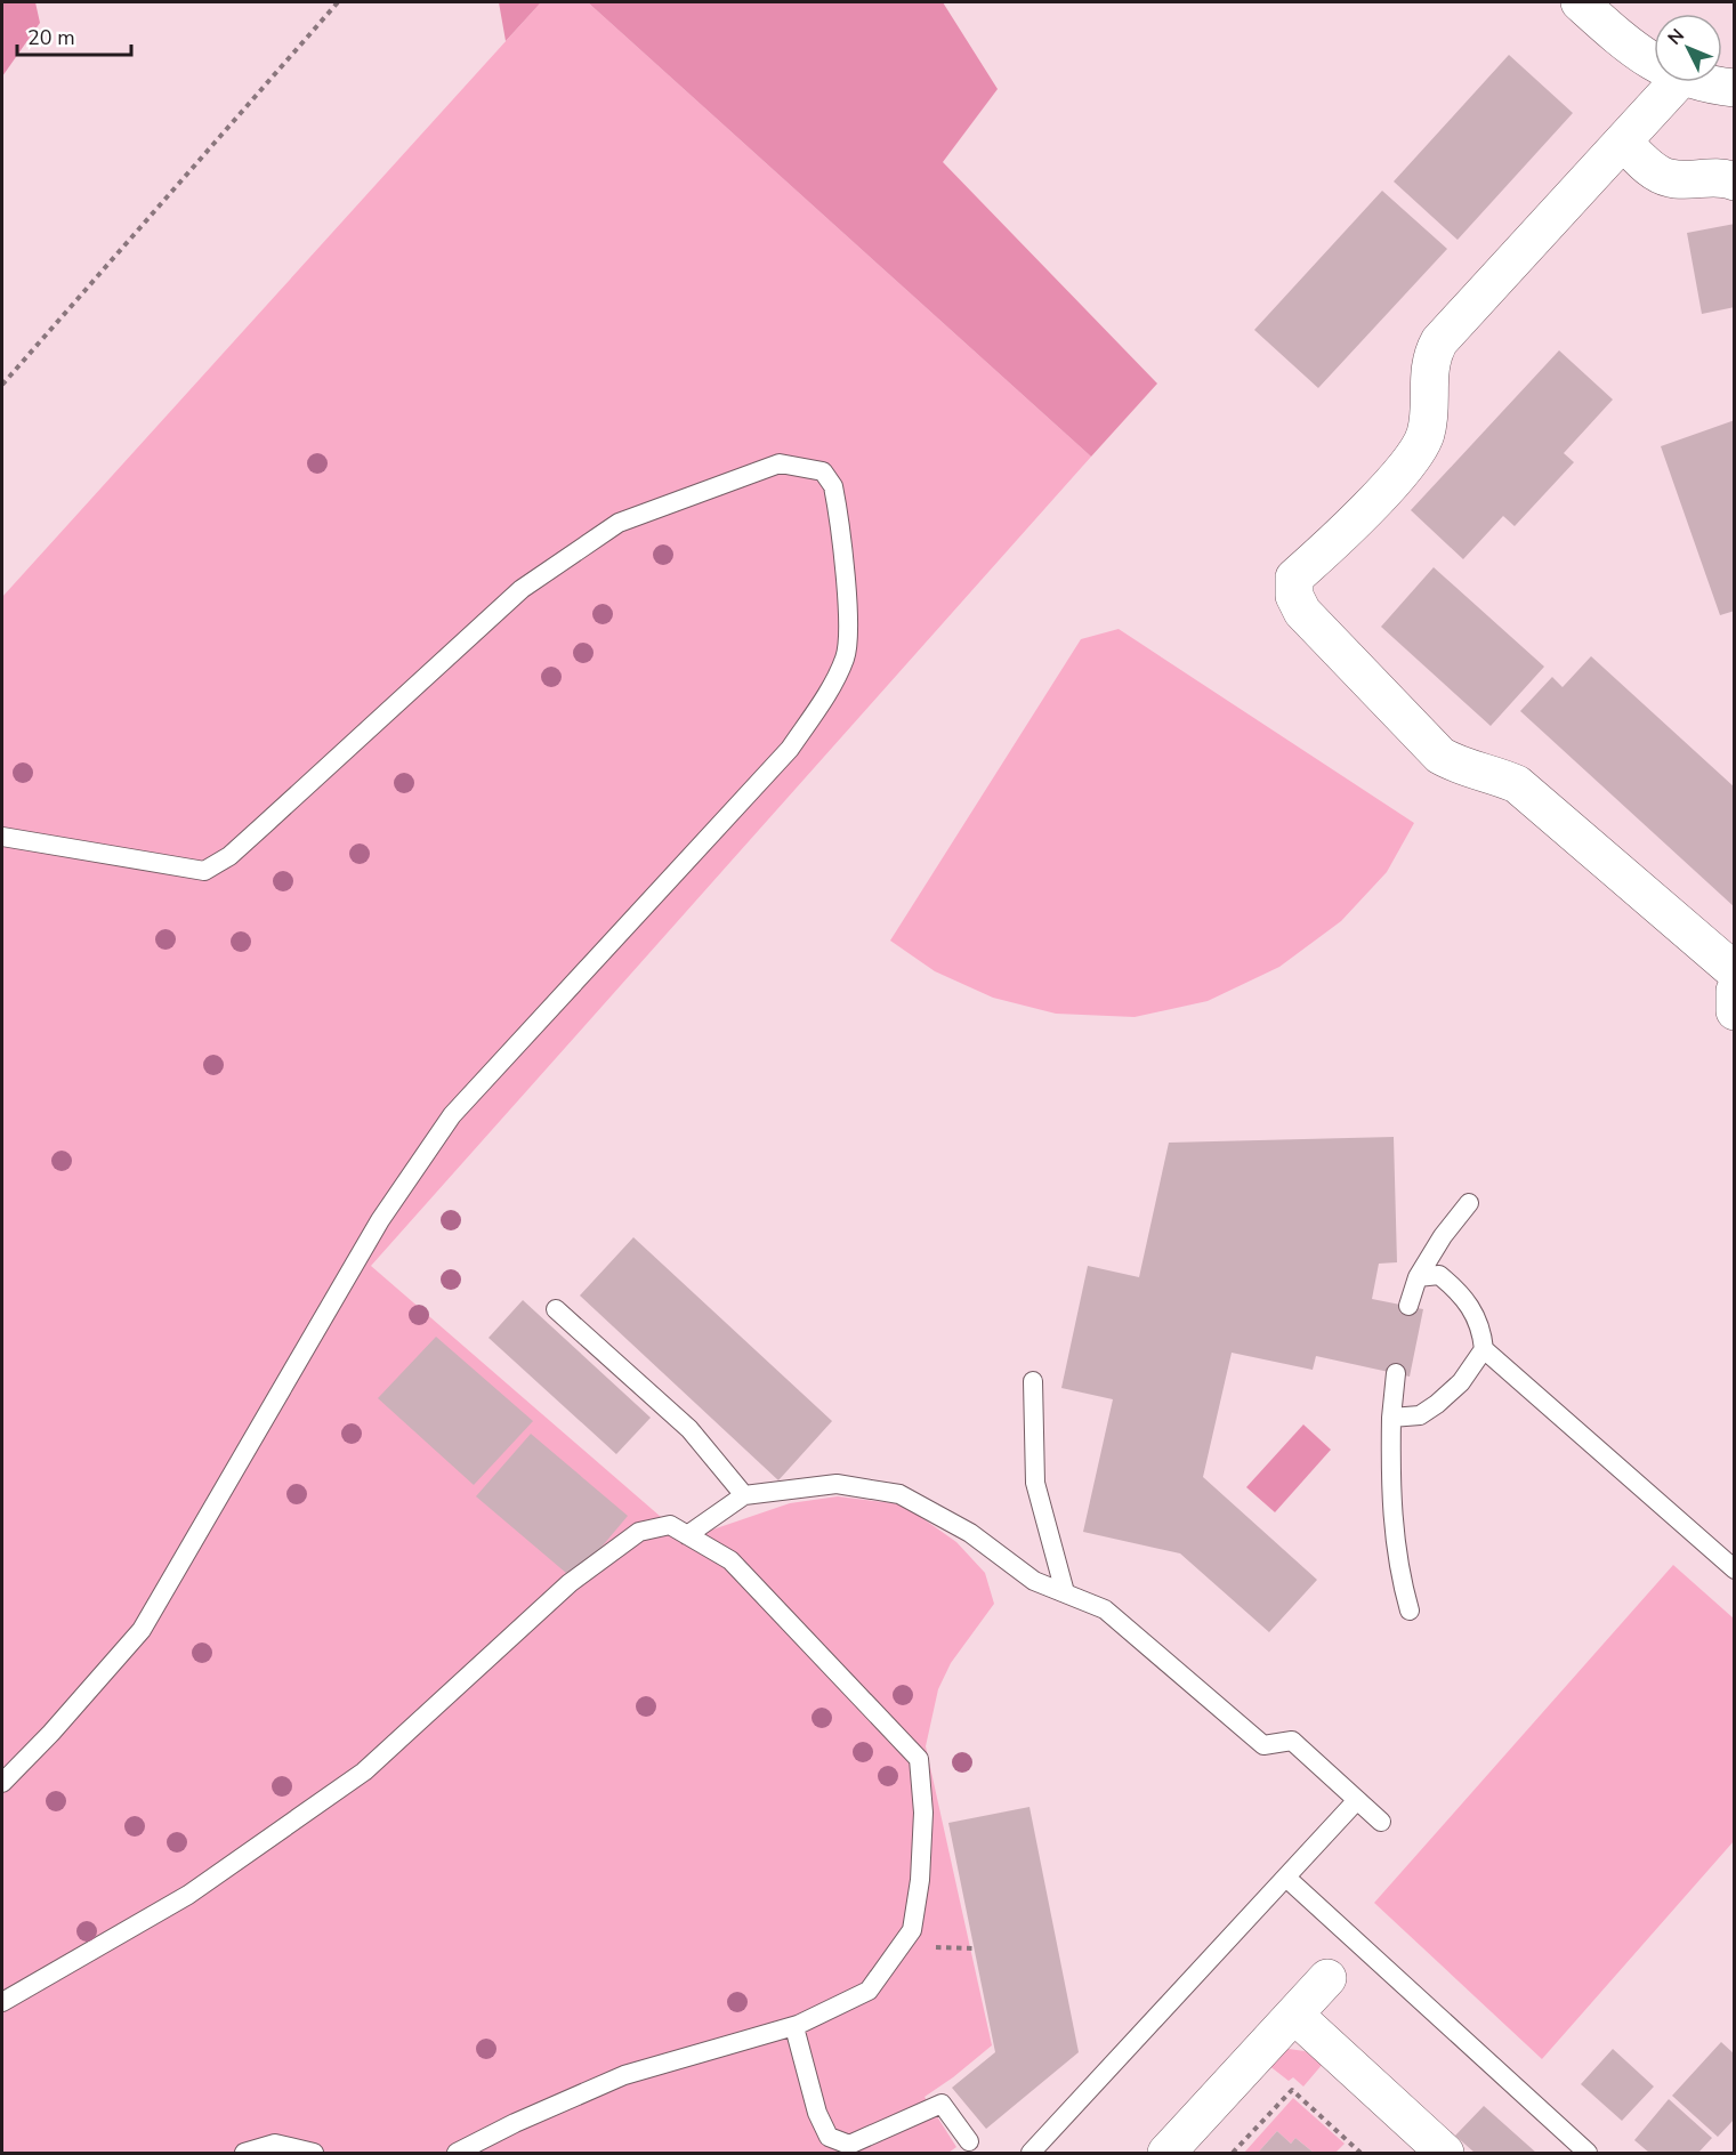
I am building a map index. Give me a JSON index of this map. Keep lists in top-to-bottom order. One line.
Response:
{"scale_bar":"20 m","north":"top left"}
